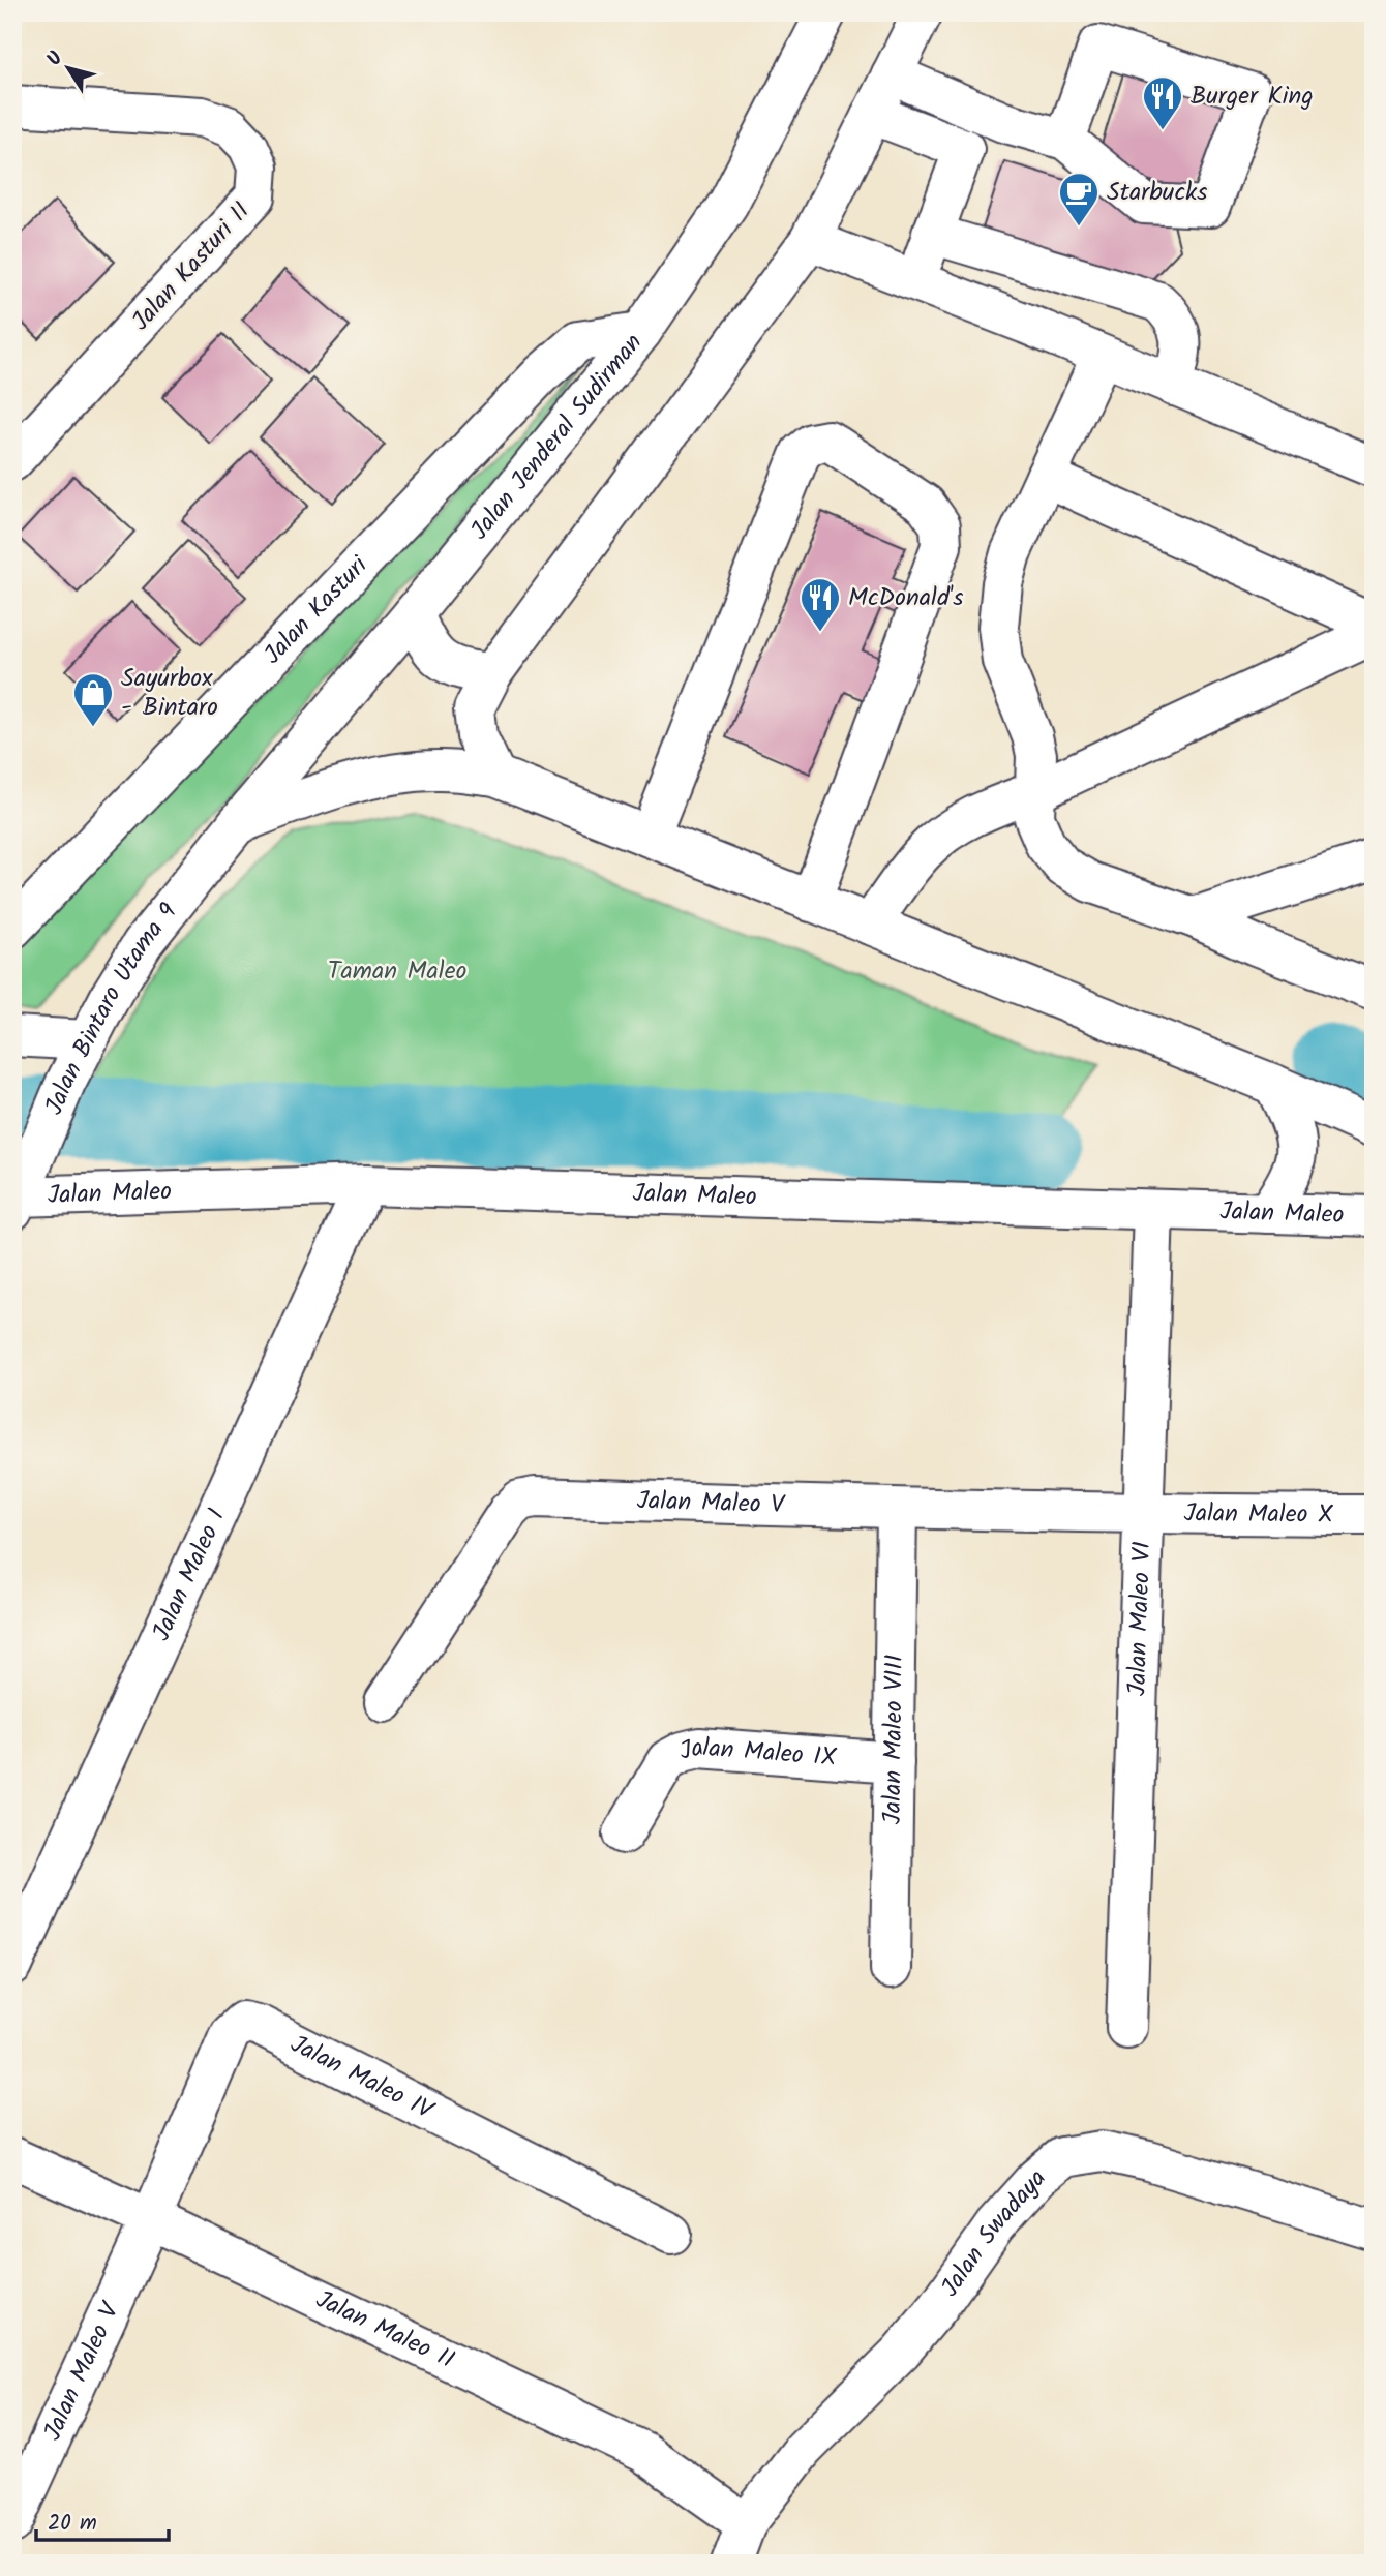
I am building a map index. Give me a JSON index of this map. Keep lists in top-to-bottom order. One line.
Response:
{"streets":{"street":["Jalan Kasturi II","Jalan Jenderal Sudirman","Jalan Kasturi","Jalan Bintaro Utama 9","Jalan Maleo","Jalan Maleo V","Jalan Maleo X","Jalan Maleo I","Jalan Maleo VI","Jalan Maleo VIII","Jalan Maleo IX","Jalan Maleo IV","Jalan Swadaya","Jalan Maleo II"]},"crossings":[["Jalan Jenderal Sudirman","Jalan Kasturi"],["Jalan Jenderal Sudirman","Jalan Bintaro Utama 9"],["Jalan Bintaro Utama 9","Jalan Maleo"],["Jalan Maleo","Jalan Maleo I"],["Jalan Maleo","Jalan Maleo VI"],["Jalan Maleo V","Jalan Maleo X"],["Jalan Maleo V","Jalan Maleo VI"],["Jalan Maleo V","Jalan Maleo VIII"],["Jalan Maleo V","Jalan Maleo IV"],["Jalan Maleo V","Jalan Maleo II"],["Jalan Maleo X","Jalan Maleo VI"],["Jalan Maleo VIII","Jalan Maleo IX"],["Jalan Maleo IV","Jalan Maleo II"],["Jalan Swadaya","Jalan Maleo II"]],"parks":["Taman Maleo"],"places":{"restaurant":["Burger King","McDonald's"],"cafe":["Starbucks"],"shop":["Sayurbox - Bintaro"]},"scale_bar":"20 m","north":"top left"}
